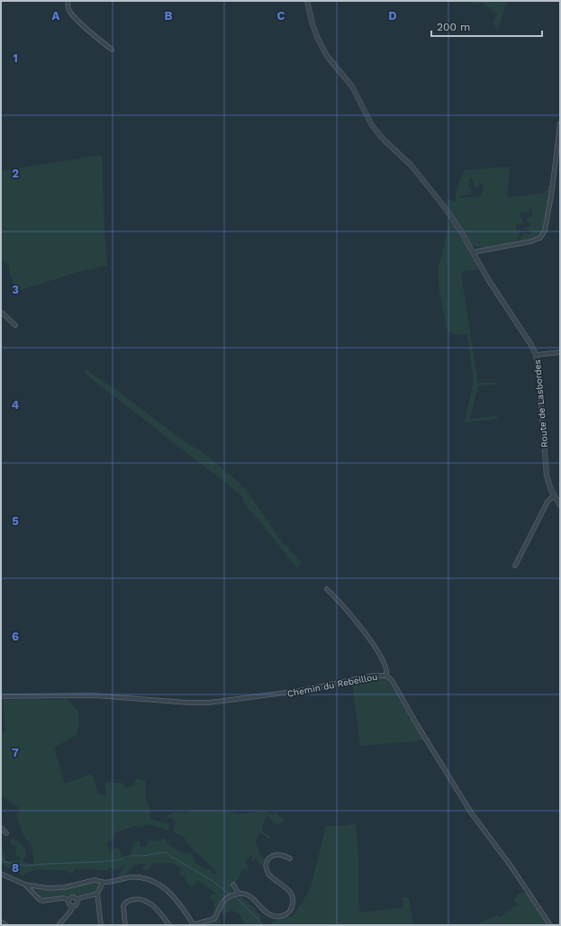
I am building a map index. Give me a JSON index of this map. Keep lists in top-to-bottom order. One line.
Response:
{"streets":{"street":["Route de Lasbordes","Chemin du Rebeillou"]},"scale_bar":"200 m","grid":{"columns":["A","B","C","D"],"rows":["1","2","3","4","5","6","7","8"]}}
